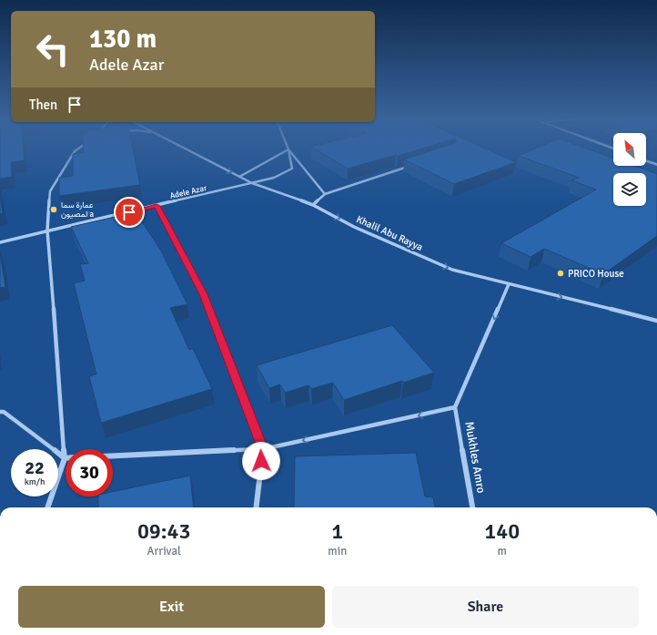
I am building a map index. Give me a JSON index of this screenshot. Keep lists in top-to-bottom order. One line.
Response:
{"streets":{"street":["Adele Azar","Khalil Abu Rayya","Mukhles Amro"]},"crossings":[["Adele Azar","Khalil Abu Rayya"]],"one_way":["Khalil Abu Rayya"],"places":["عمارة سما المصيونa","PRICO House"],"north":"top left","page":{"turn":["130 m","Adele Azar"],"then":"Then","speed":"22 km/h","limit":"30","eta":["09:43","Arrival","1","min","140","m"],"buttons":["Exit","Share"]}}
